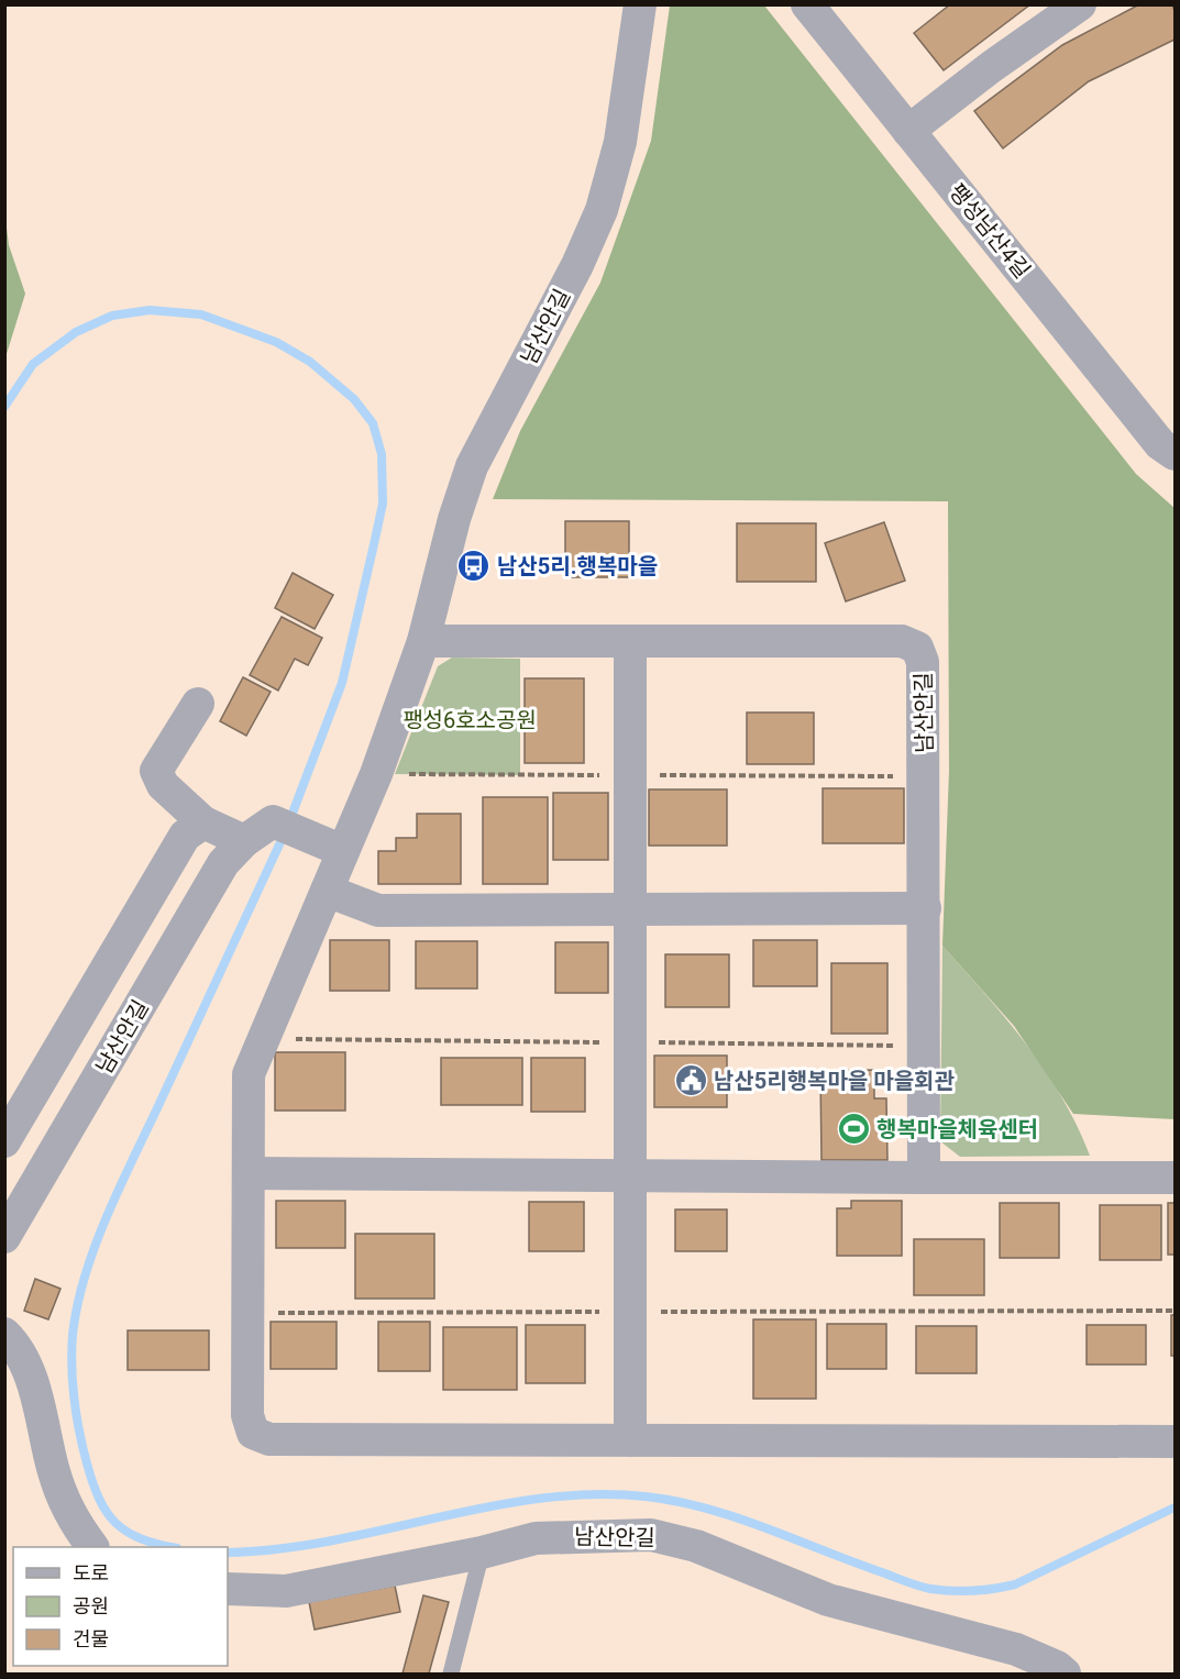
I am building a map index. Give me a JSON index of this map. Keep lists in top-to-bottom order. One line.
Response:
{"streets":{"street":["팽성남산4길","남산안길"]},"parks":["팽성6호소공원"],"places":{"bus stop":["남산5리.행복마을"],"public building":["남산5리행복마을 마을회관"],"sports":["행복마을체육센터"]},"legend":["도로","공원","건물"]}
